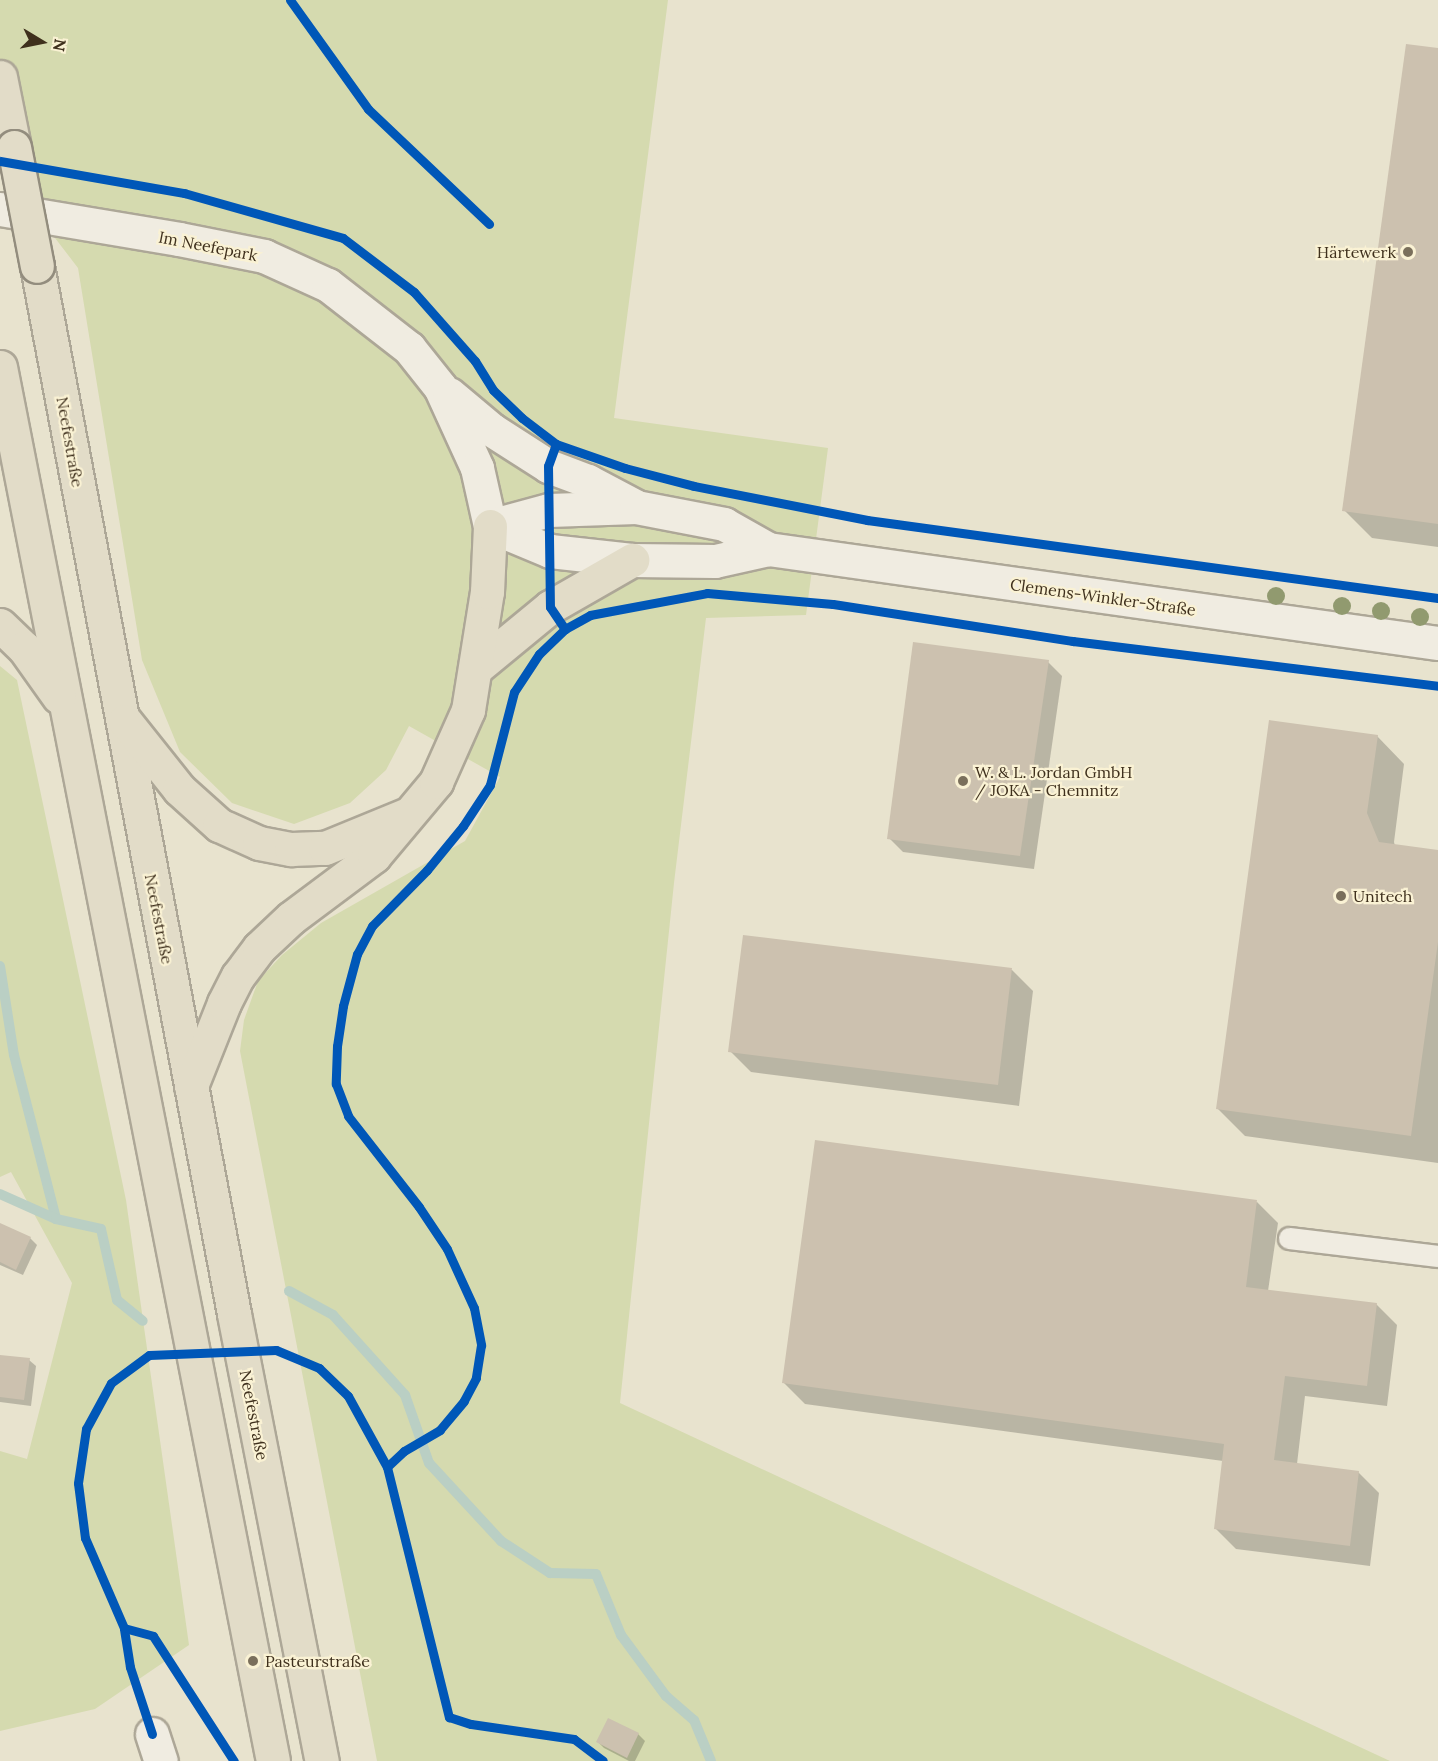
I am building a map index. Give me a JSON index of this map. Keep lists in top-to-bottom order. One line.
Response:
{"streets":{"highway":["Neefestraße"],"street":["Im Neefepark","Clemens-Winkler-Straße"]},"crossings":[["Im Neefepark","Clemens-Winkler-Straße"]],"places":["Härtewerk","W. & L. Jordan GmbH / JOKA - Chemnitz","Unitech","Pasteurstraße"],"north":"right"}
